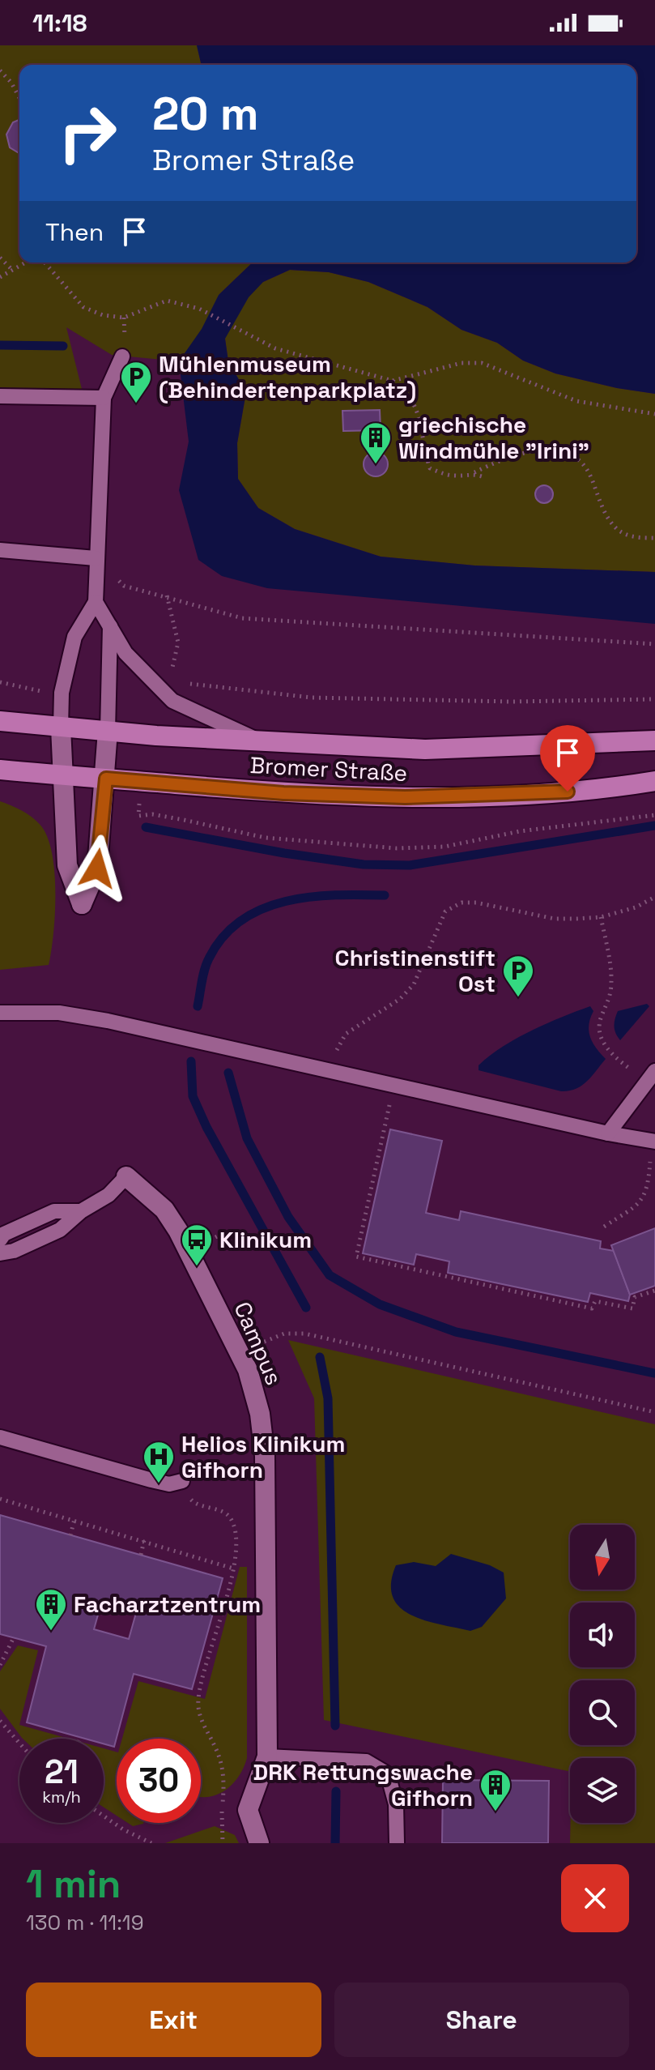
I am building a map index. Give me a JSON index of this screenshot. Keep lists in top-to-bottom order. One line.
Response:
{"streets":{"main road":["Bromer Straße"],"street":["Campus"]},"places":{"parking":["Mühlenmuseum (Behindertenparkplatz)","Christinenstift Ost"],"building":["griechische Windmühle \"Irini\"","Facharztzentrum","DRK Rettungswache Gifhorn"],"bus stop":["Klinikum"],"hospital":["Helios Klinikum Gifhorn"]},"north":"bottom","page":{"status":"11:18","turn":["20 m","Bromer Straße"],"then":"Then","speed":"21 km/h","limit":"30","heading":["1 min","130 m · 11:19"],"buttons":["Exit","Share"]}}
